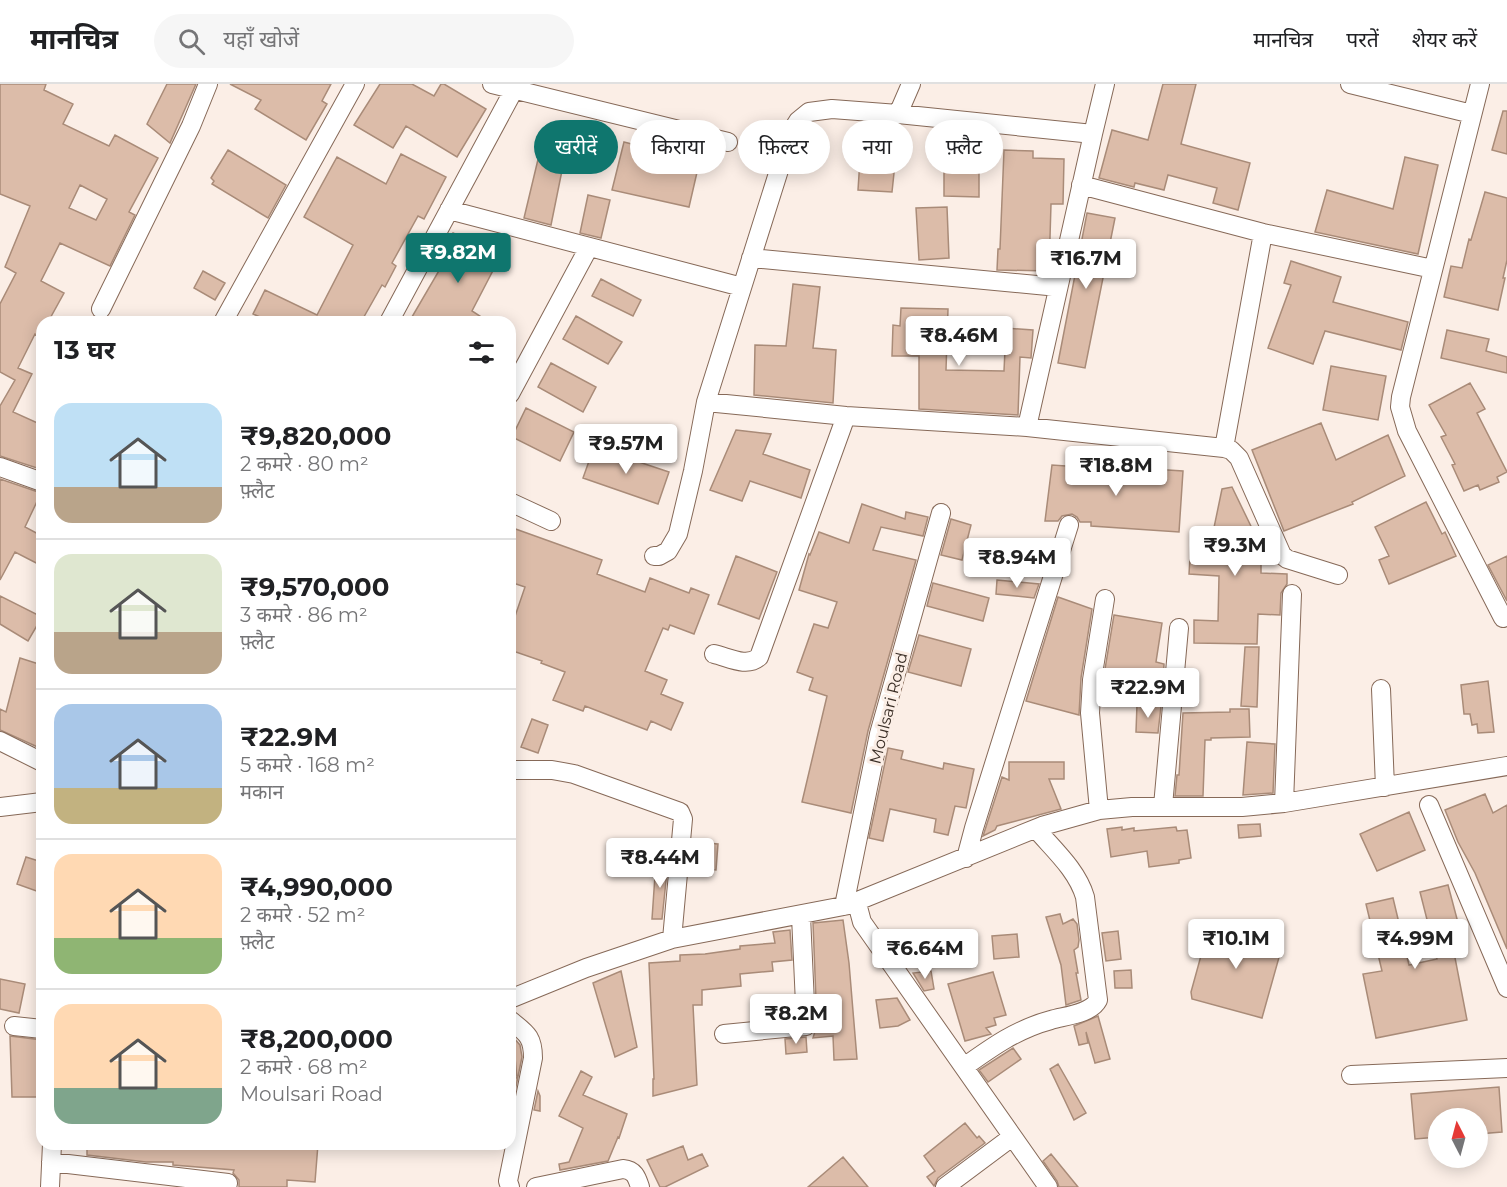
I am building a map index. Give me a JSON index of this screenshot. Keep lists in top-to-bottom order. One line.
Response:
{"streets":{"street":["Moulsari Road"]},"north":"top","page":{"header":"मानचित्र","search":"यहाँ खोजें","nav":["मानचित्र","परतें","शेयर करें"],"chip":["खरीदें","किराया","फ़िल्टर","नया","फ़्लैट"],"price":["₹9.82M","₹16.7M","₹8.46M","₹9.57M","₹18.8M","₹9.3M","₹8.94M","₹22.9M","₹8.44M","₹10.1M","₹4.99M","₹6.64M","₹8.2M"],"heading":"13 घर","list":[{"name":"₹9,820,000","note":"2 कमरे · 80 m² · फ़्लैट"},{"name":"₹9,570,000","note":"3 कमरे · 86 m² · फ़्लैट"},{"name":"₹22.9M","note":"5 कमरे · 168 m² · मकान"},{"name":"₹4,990,000","note":"2 कमरे · 52 m² · फ़्लैट"},{"name":"₹8,200,000","note":"2 कमरे · 68 m² · Moulsari Road"}]}}
